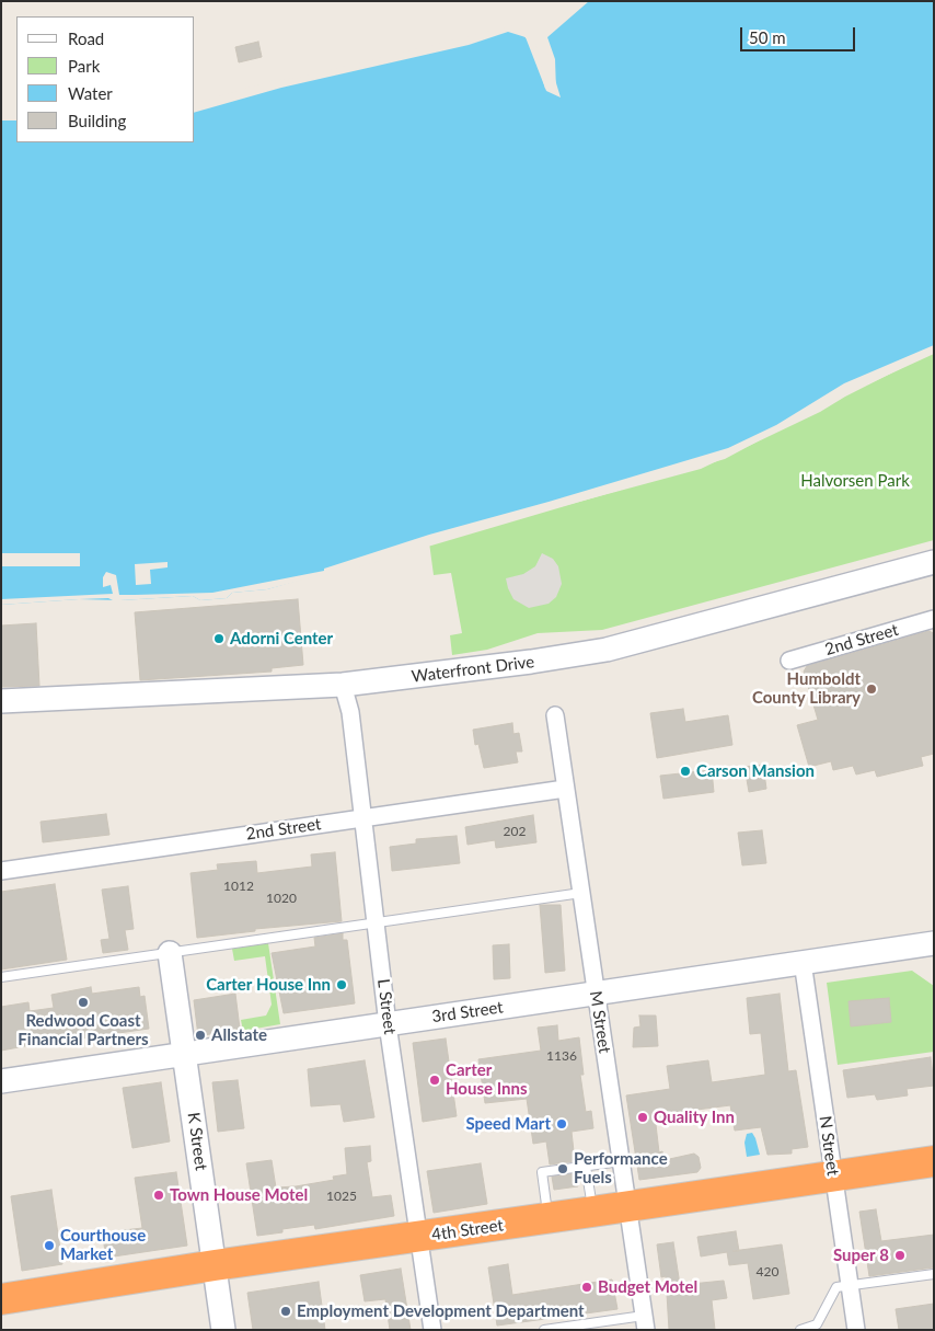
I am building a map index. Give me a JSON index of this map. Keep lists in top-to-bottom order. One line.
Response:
{"streets":{"highway":["4th Street"],"street":["2nd Street","Waterfront Drive","L Street","3rd Street","M Street","K Street","N Street"]},"crossings":[["2nd Street","L Street"],["2nd Street","M Street"],["Waterfront Drive","L Street"],["L Street","3rd Street"],["L Street","4th Street"],["3rd Street","M Street"],["3rd Street","K Street"],["3rd Street","N Street"],["M Street","4th Street"],["K Street","4th Street"],["N Street","4th Street"]],"parks":["Halvorsen Park"],"places":["Adorni Center","Humboldt County Library","Carson Mansion","Carter House Inn","Redwood Coast Financial Partners","Allstate","Carter House Inns","Quality Inn","Speed Mart","Performance Fuels","Town House Motel","Courthouse Market","Super 8","Budget Motel","Employment Development Department"],"house_numbers":["202","1012","1020","1136","1025","420"],"legend":["Road","Park","Water","Building"],"scale_bar":"50 m"}
